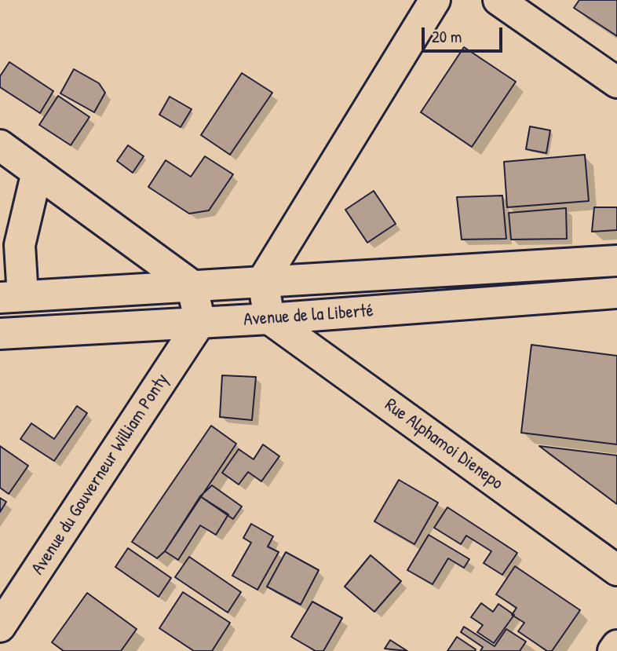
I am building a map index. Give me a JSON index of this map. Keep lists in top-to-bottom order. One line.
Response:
{"streets":{"street":["Avenue de la Liberté","Rue Alphamoi Dienepo","Avenue du Gouverneur William Ponty"]},"crossings":[["Avenue de la Liberté","Rue Alphamoi Dienepo"],["Avenue de la Liberté","Avenue du Gouverneur William Ponty"]],"scale_bar":"20 m"}
